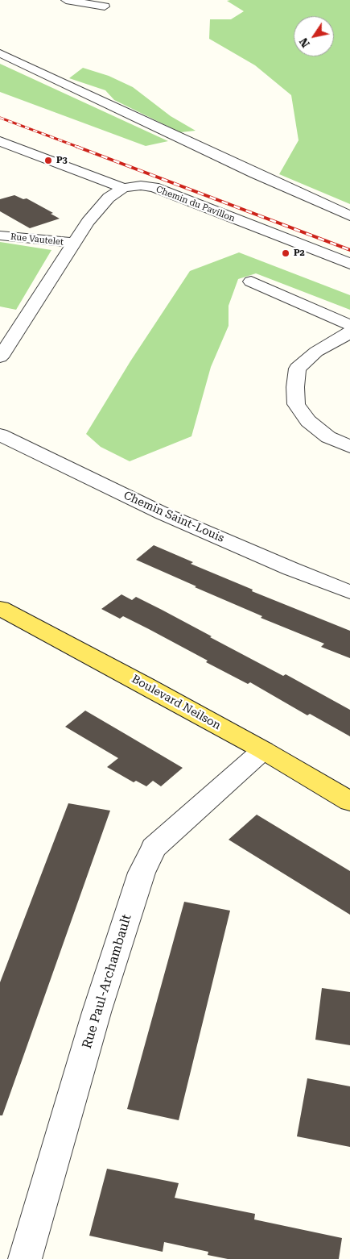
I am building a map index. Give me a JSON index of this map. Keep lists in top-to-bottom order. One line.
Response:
{"streets":{"main road":["Boulevard Neilson"],"street":["Chemin du Pavillon","Rue Vautelet","Chemin Saint-Louis","Rue Paul-Archambault"]},"crossings":[["Boulevard Neilson","Rue Paul-Archambault"]],"places":["P3","P2"],"north":"bottom left"}
